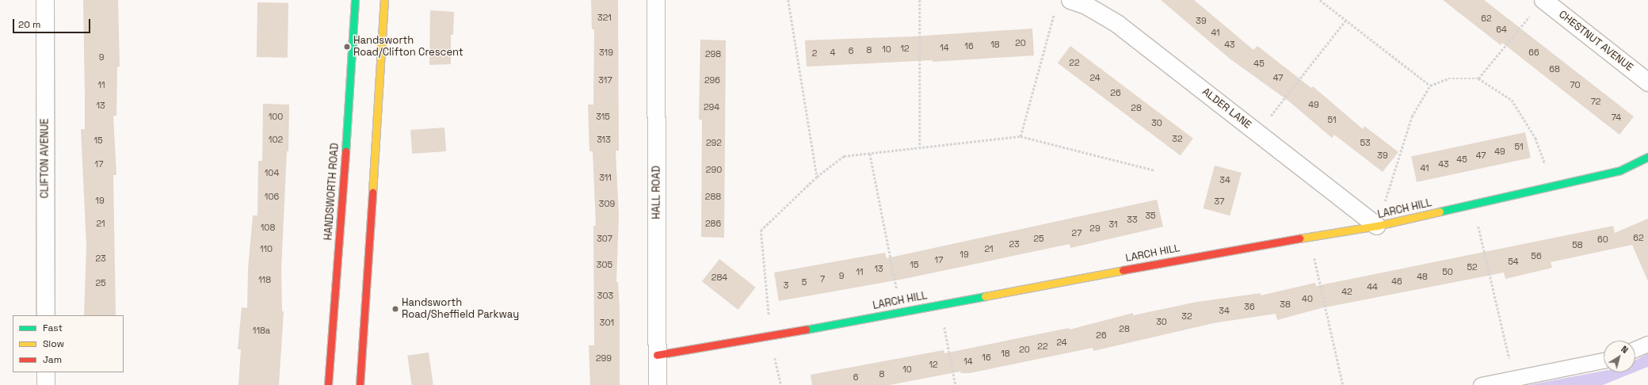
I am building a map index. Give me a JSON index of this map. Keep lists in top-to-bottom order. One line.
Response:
{"streets":{"street":["CHESTNUT AVENUE","ALDER LANE","CLIFTON AVENUE","HANDSWORTH ROAD","HALL ROAD","LARCH HILL"]},"crossings":[["ALDER LANE","LARCH HILL"],["HALL ROAD","LARCH HILL"]],"places":["Handsworth Road/Clifton Crescent","Handsworth Road/Sheffield Parkway"],"house_numbers":["321","62","39","64","41","20","18","43","16","14","12","10","8","6","319","4","66","2","298","9","22","45","68","24","47","317","296","11","70","26","72","49","13","294","28","100","315","74","51","30","32","102","313","15","292","53","51","49","39","47","45","17","43","41","290","104","311","34","106","288","19","37","309","35","33","21","286","31","108","29","27","62","307","25","60","23","58","110","21","19","56","23","17","54","305","15","52","13","11","50","9","48","284","7","118","46","5","25","3","44","42","303","40","38","36","34","32","30","301","28","118a","26","24","22","20","18","16","299","14","12","10","8","6"],"legend":["Fast","Slow","Jam"],"scale_bar":"20 m","north":"top right"}
